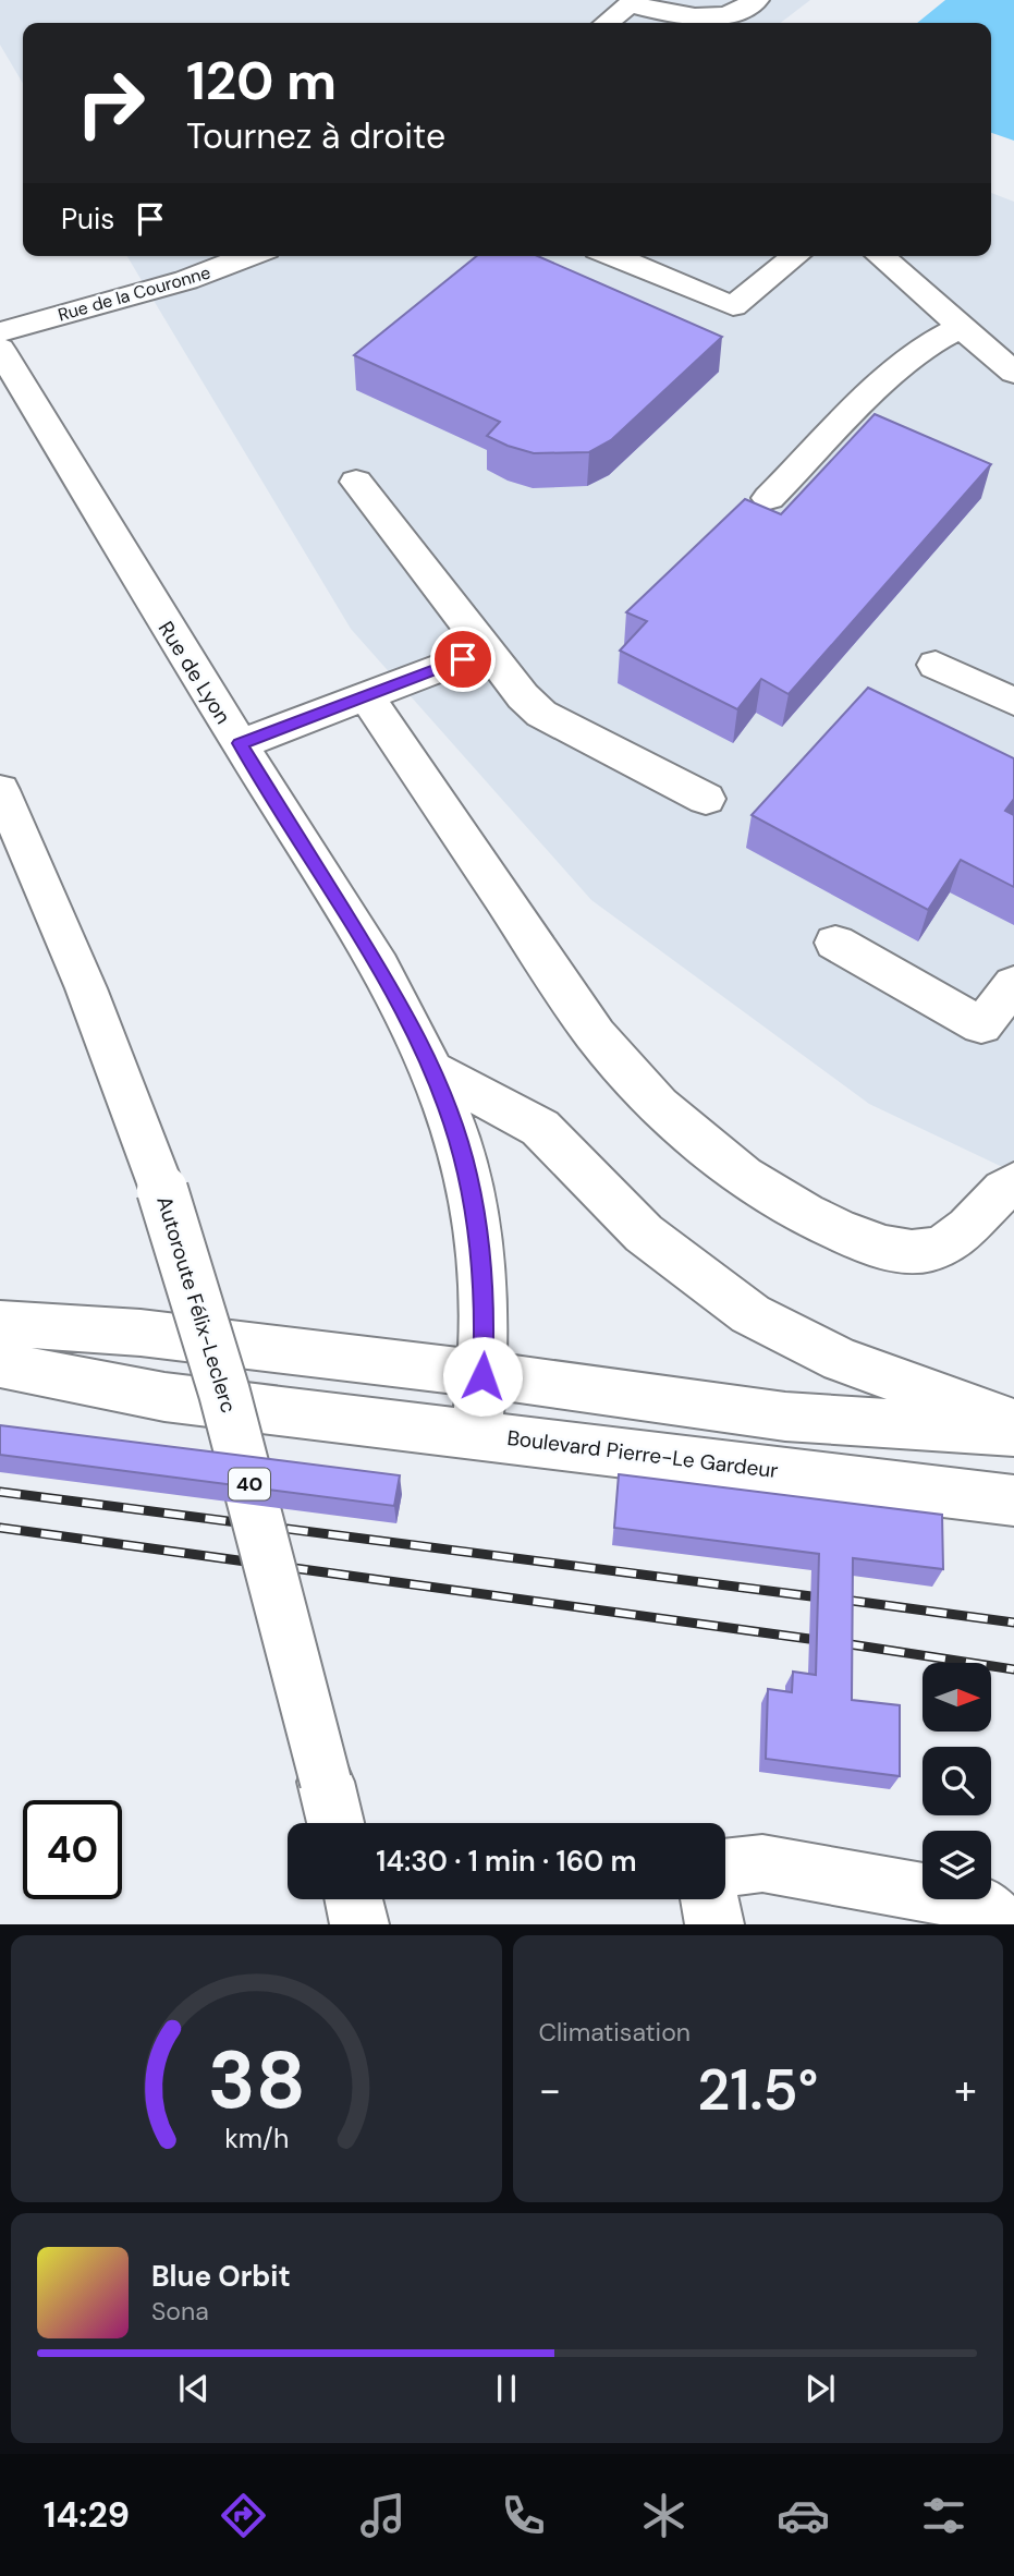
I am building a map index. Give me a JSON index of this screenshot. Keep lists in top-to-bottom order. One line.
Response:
{"streets":{"main road":["Rue de la Couronne","Rue de Lyon","Autoroute Félix-Leclerc","Boulevard Pierre-Le Gardeur","40"]},"crossings":[["Rue de Lyon","Boulevard Pierre-Le Gardeur"]],"north":"right","page":{"turn":["120 m","Tournez à droite"],"then":"Puis","limit":"40","trip":"14:30 · 1 min · 160 m","tile":"Climatisation","heat":["−","21.5°","+"],"song":["Blue Orbit","Sona"],"tabs":"14:29","gauge":["38","km/h"]}}
